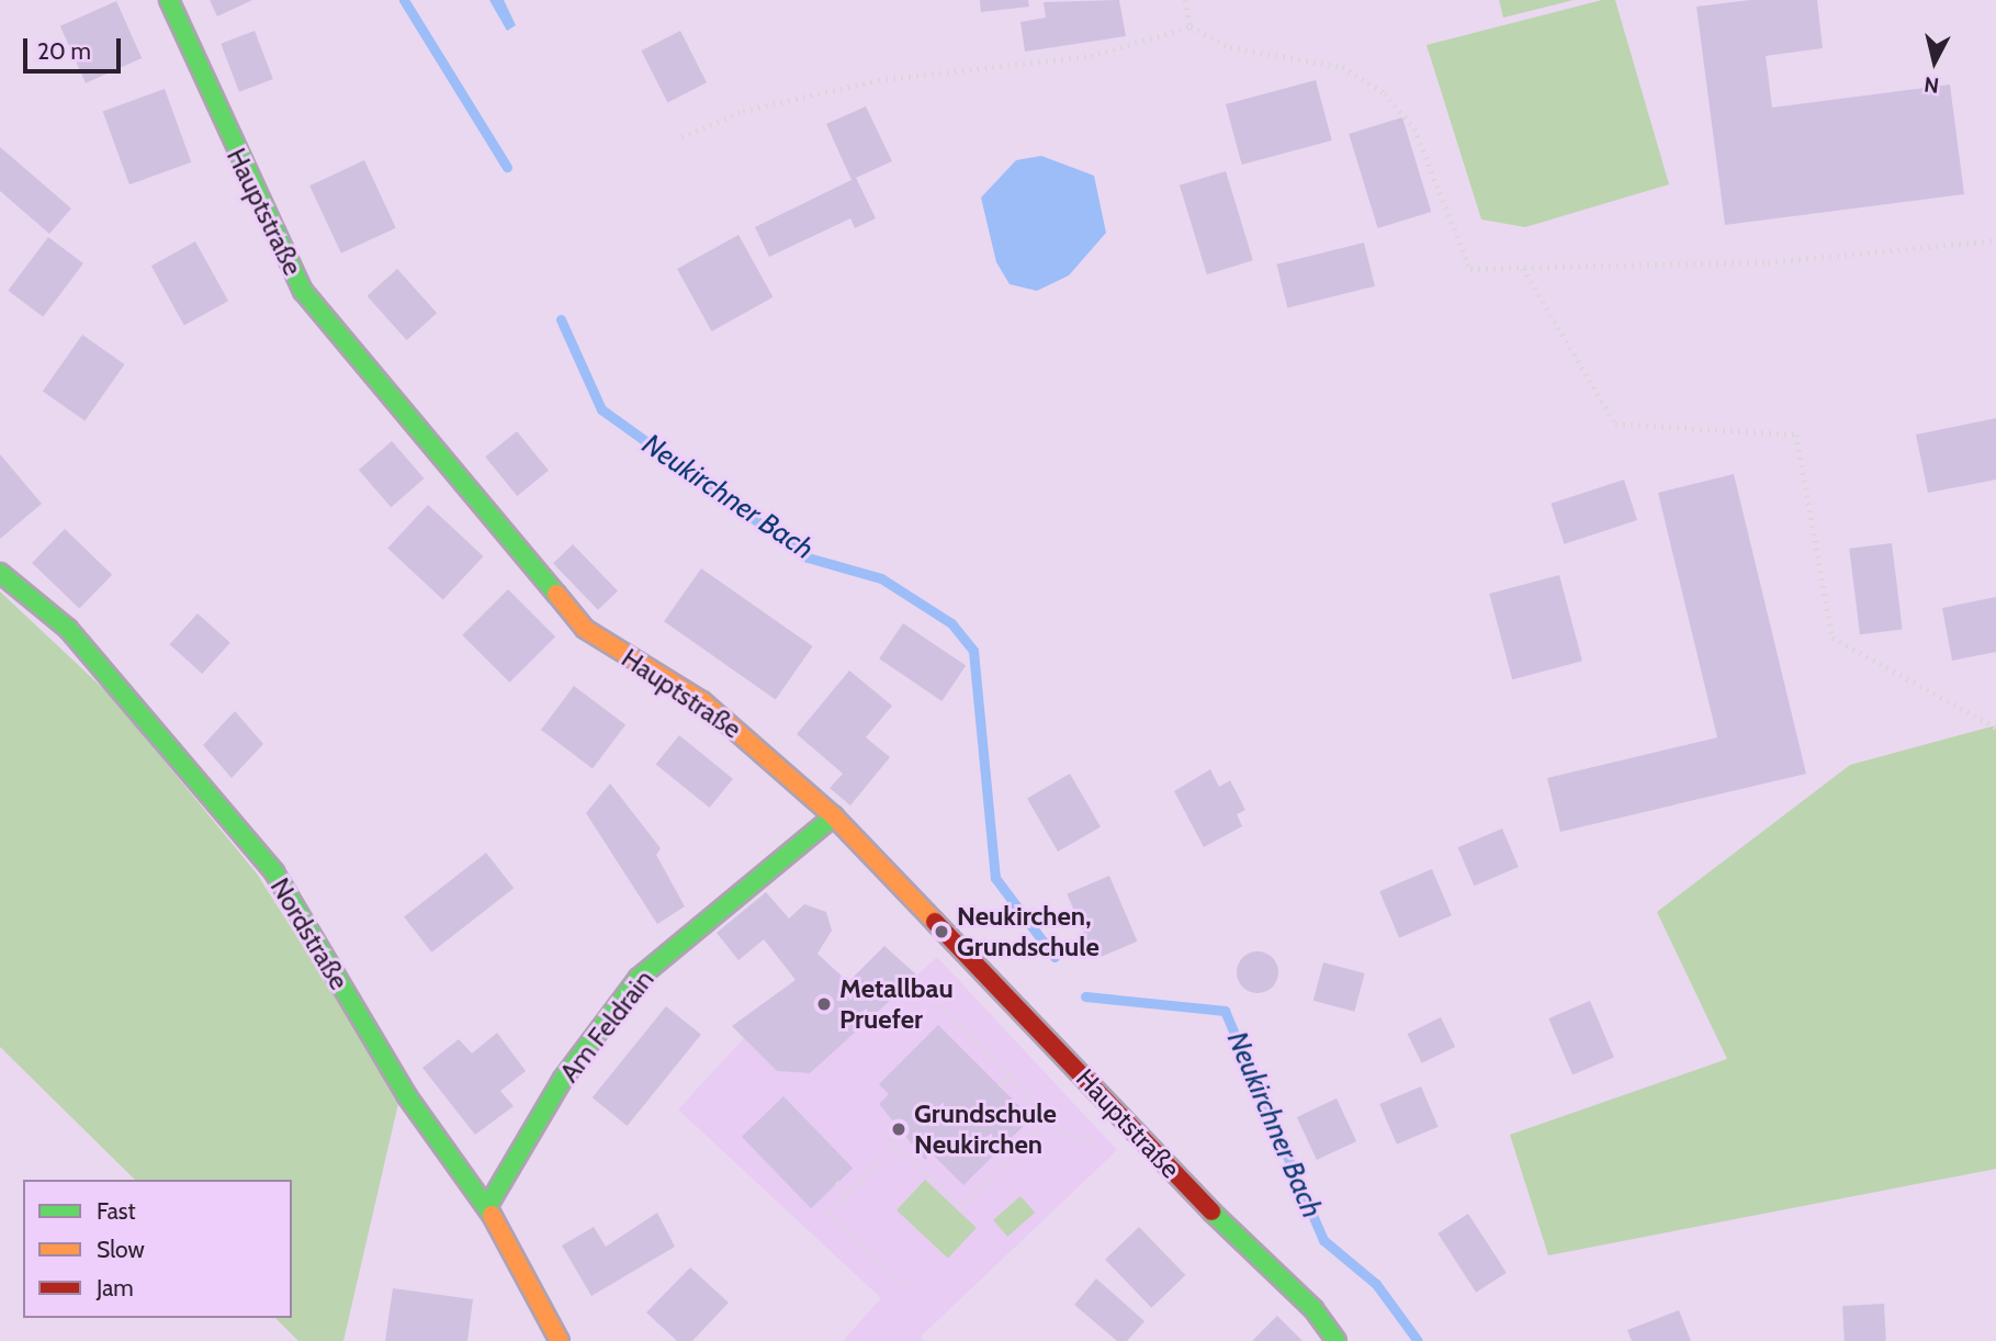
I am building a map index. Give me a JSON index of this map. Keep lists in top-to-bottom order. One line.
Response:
{"streets":{"street":["Hauptstraße","Nordstraße","Am Feldrain"]},"crossings":[["Hauptstraße","Am Feldrain"],["Nordstraße","Am Feldrain"]],"water":["Neukirchner Bach"],"places":["Neukirchen, Grundschule","Metallbau Pruefer","Grundschule Neukirchen"],"legend":["Fast","Slow","Jam"],"scale_bar":"20 m","north":"bottom"}
